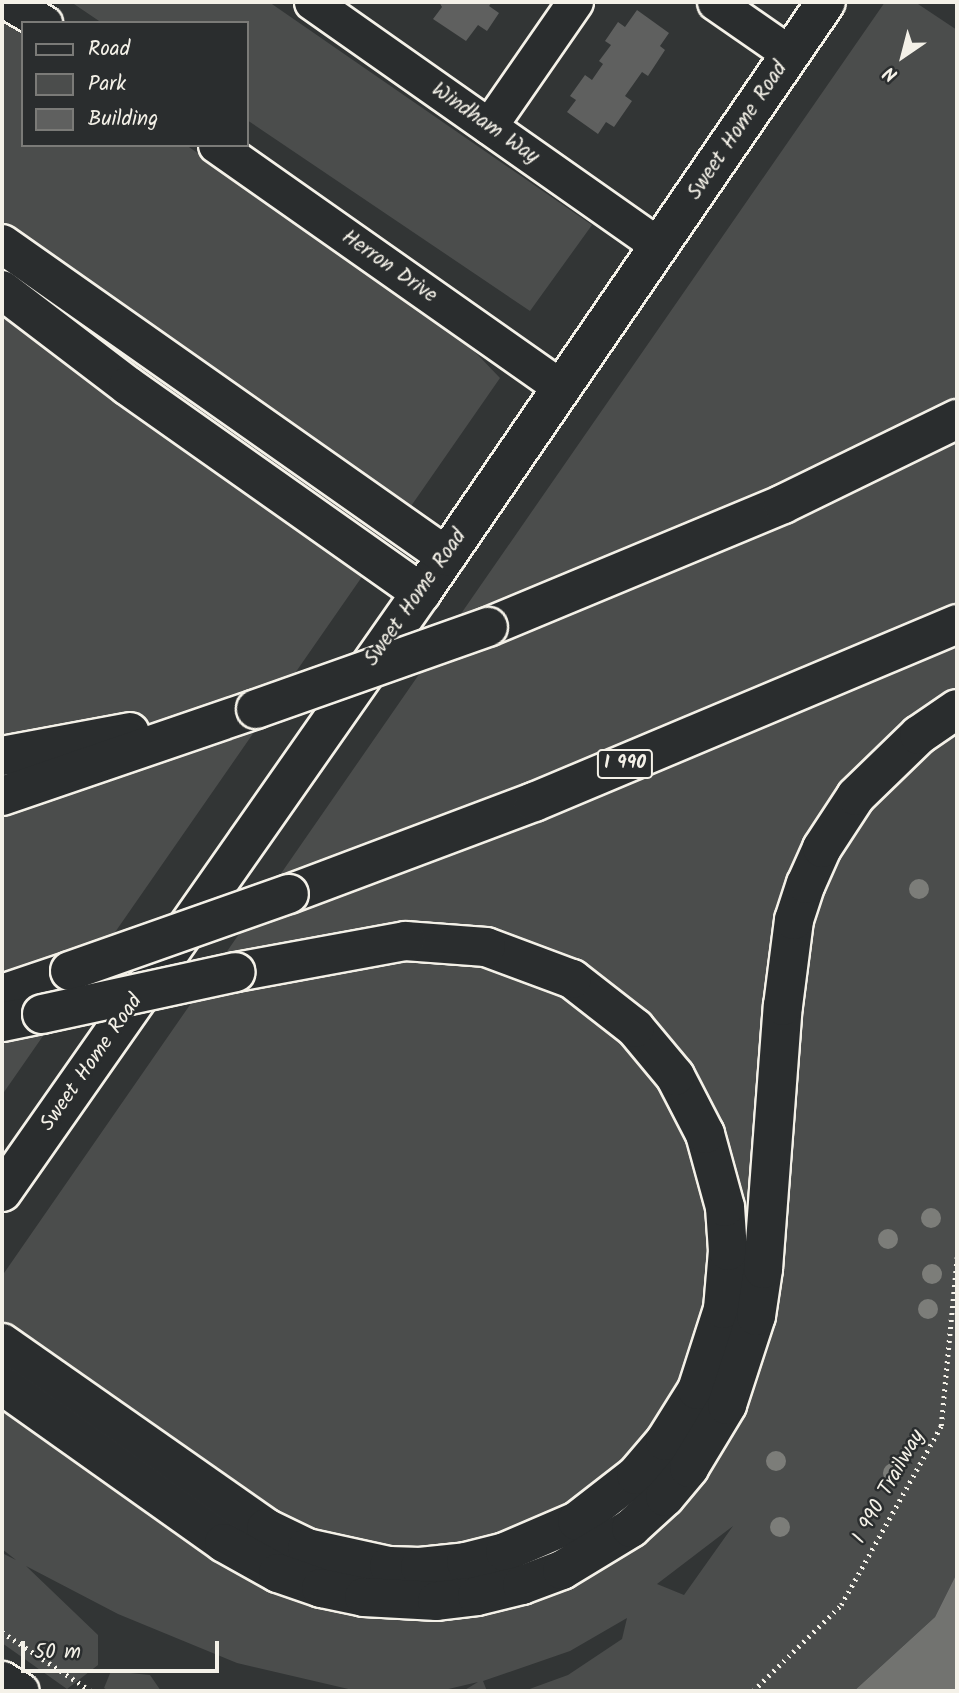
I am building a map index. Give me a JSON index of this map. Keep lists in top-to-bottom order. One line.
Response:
{"streets":{"main road":["Sweet Home Road","I 990"],"street":["Windham Way","Herron Drive"],"path":["I 990 Trailway"]},"crossings":[["Windham Way","Sweet Home Road"],["Sweet Home Road","Herron Drive"]],"legend":["Road","Park","Building"],"scale_bar":"50 m","north":"bottom left"}
